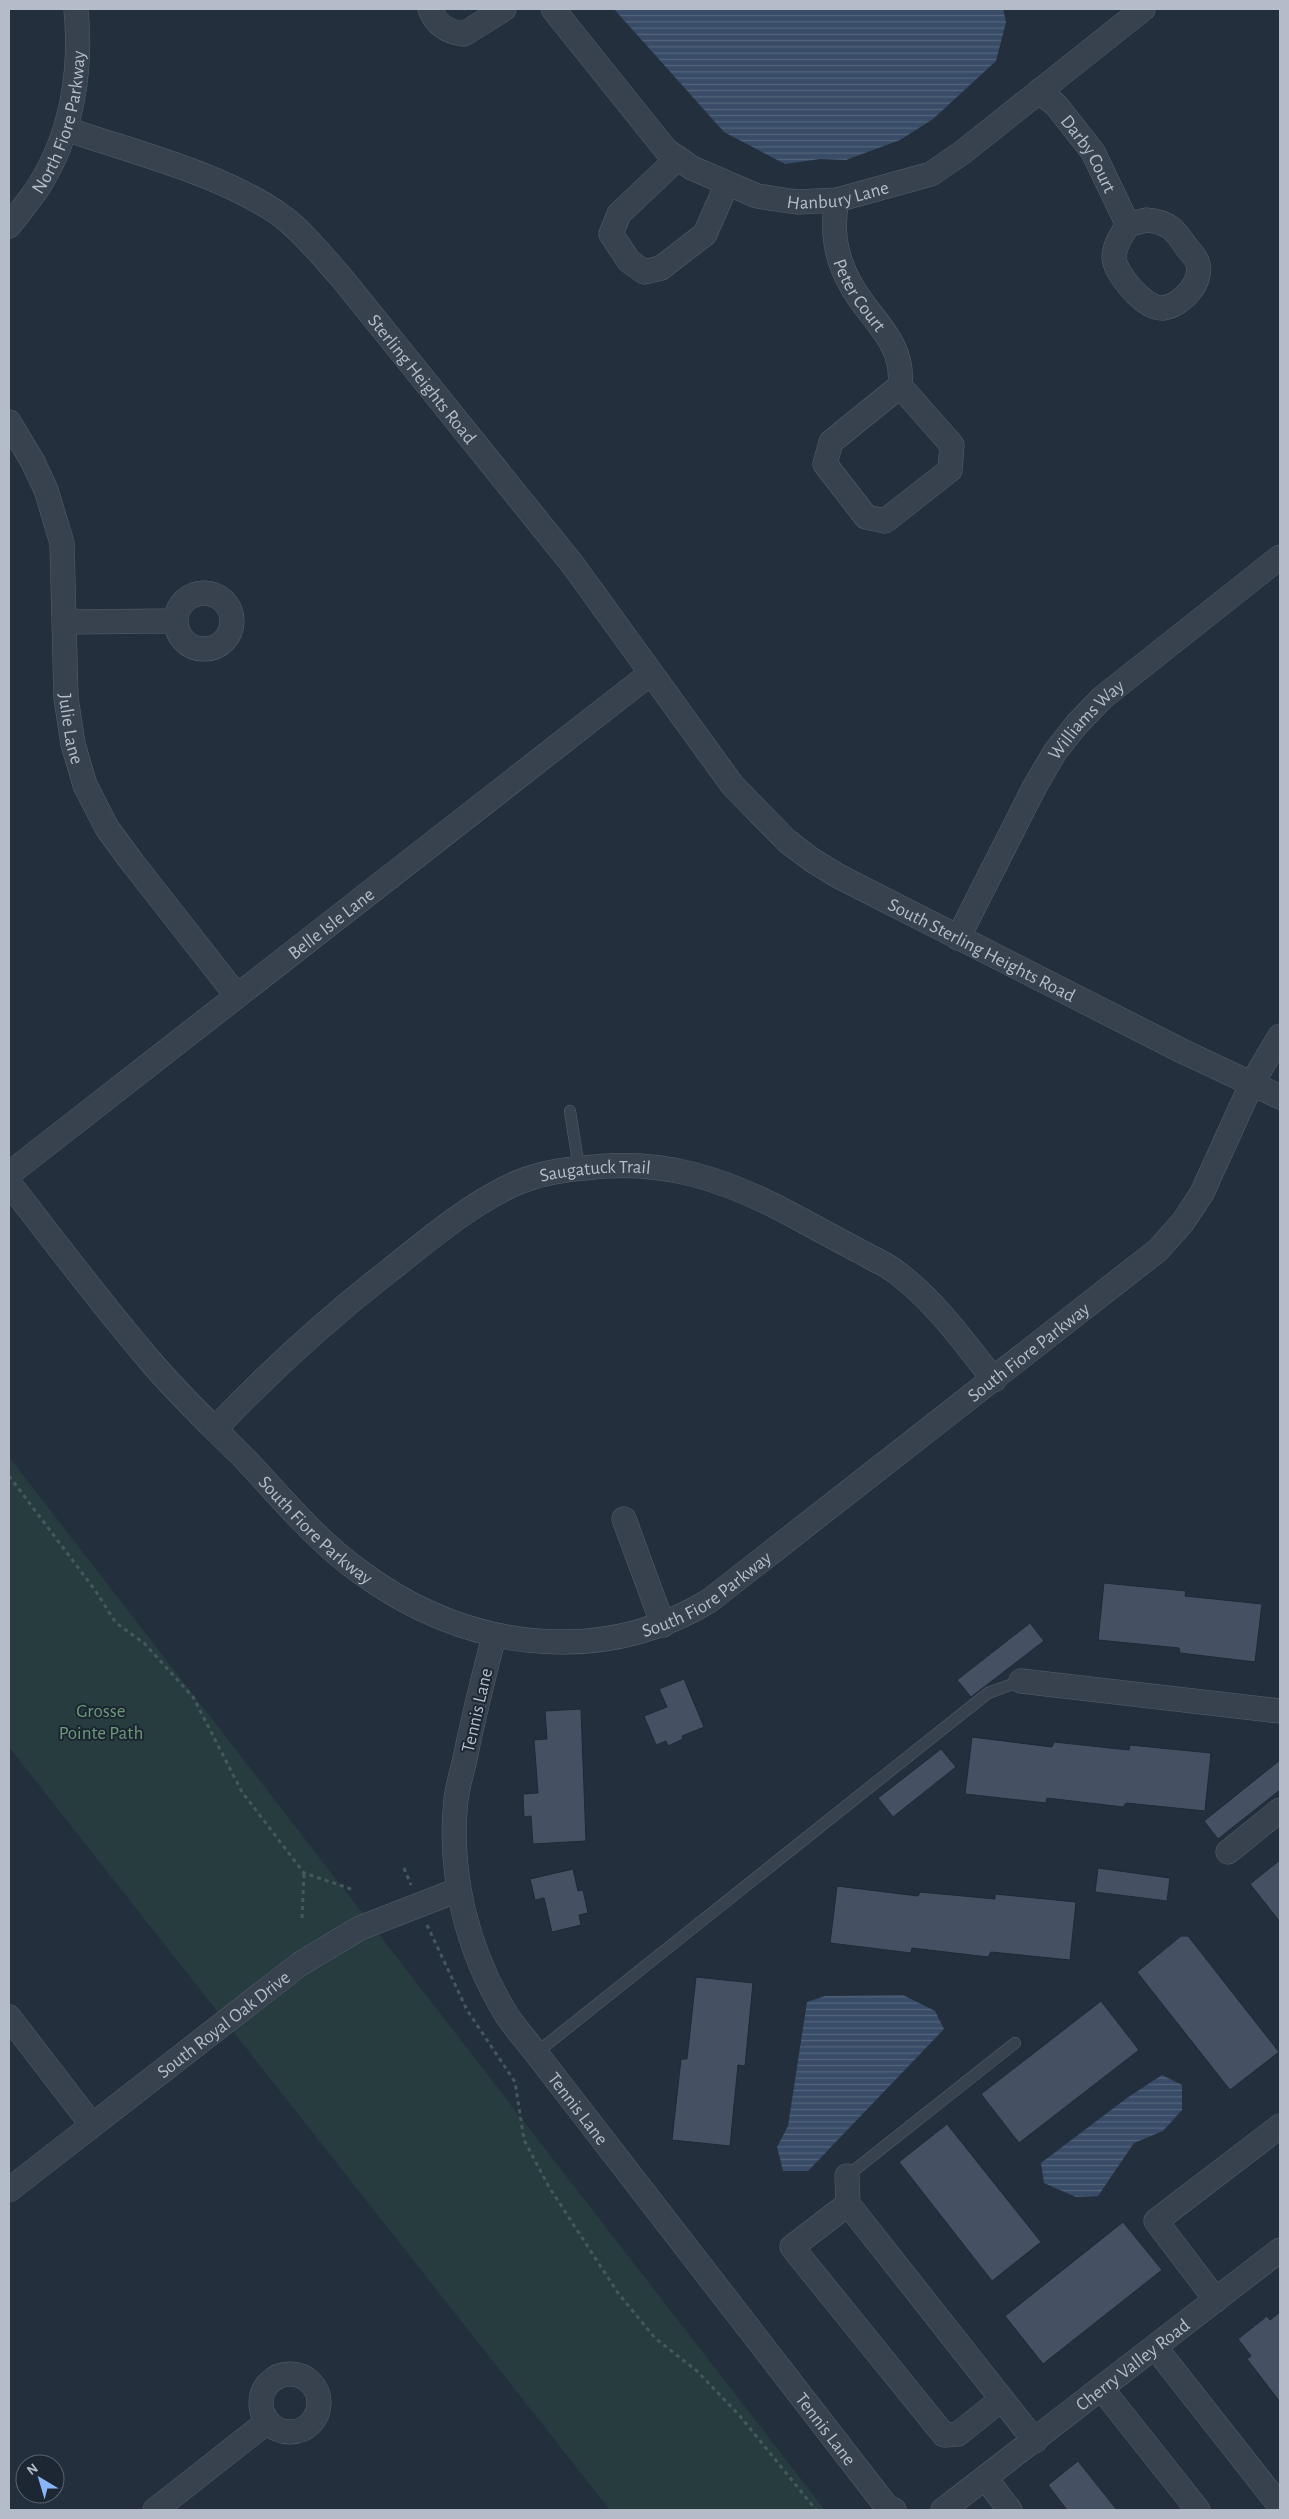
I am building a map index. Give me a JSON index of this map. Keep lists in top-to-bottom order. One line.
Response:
{"streets":{"street":["North Fiore Parkway","Darby Court","Hanbury Lane","Peter Court","Sterling Heights Road","Williams Way","Julie Lane","Belle Isle Lane","South Sterling Heights Road","Saugatuck Trail","South Fiore Parkway","Tennis Lane","South Royal Oak Drive","Cherry Valley Road"]},"crossings":[["North Fiore Parkway","Sterling Heights Road"],["Darby Court","Hanbury Lane"],["Hanbury Lane","Peter Court"],["Sterling Heights Road","Belle Isle Lane"],["Sterling Heights Road","South Sterling Heights Road"],["Williams Way","South Sterling Heights Road"],["Julie Lane","Belle Isle Lane"],["South Sterling Heights Road","South Fiore Parkway"],["Saugatuck Trail","South Fiore Parkway"],["South Fiore Parkway","Tennis Lane"],["Tennis Lane","South Royal Oak Drive"]],"parks":["Grosse Pointe Path"],"north":"top left"}
